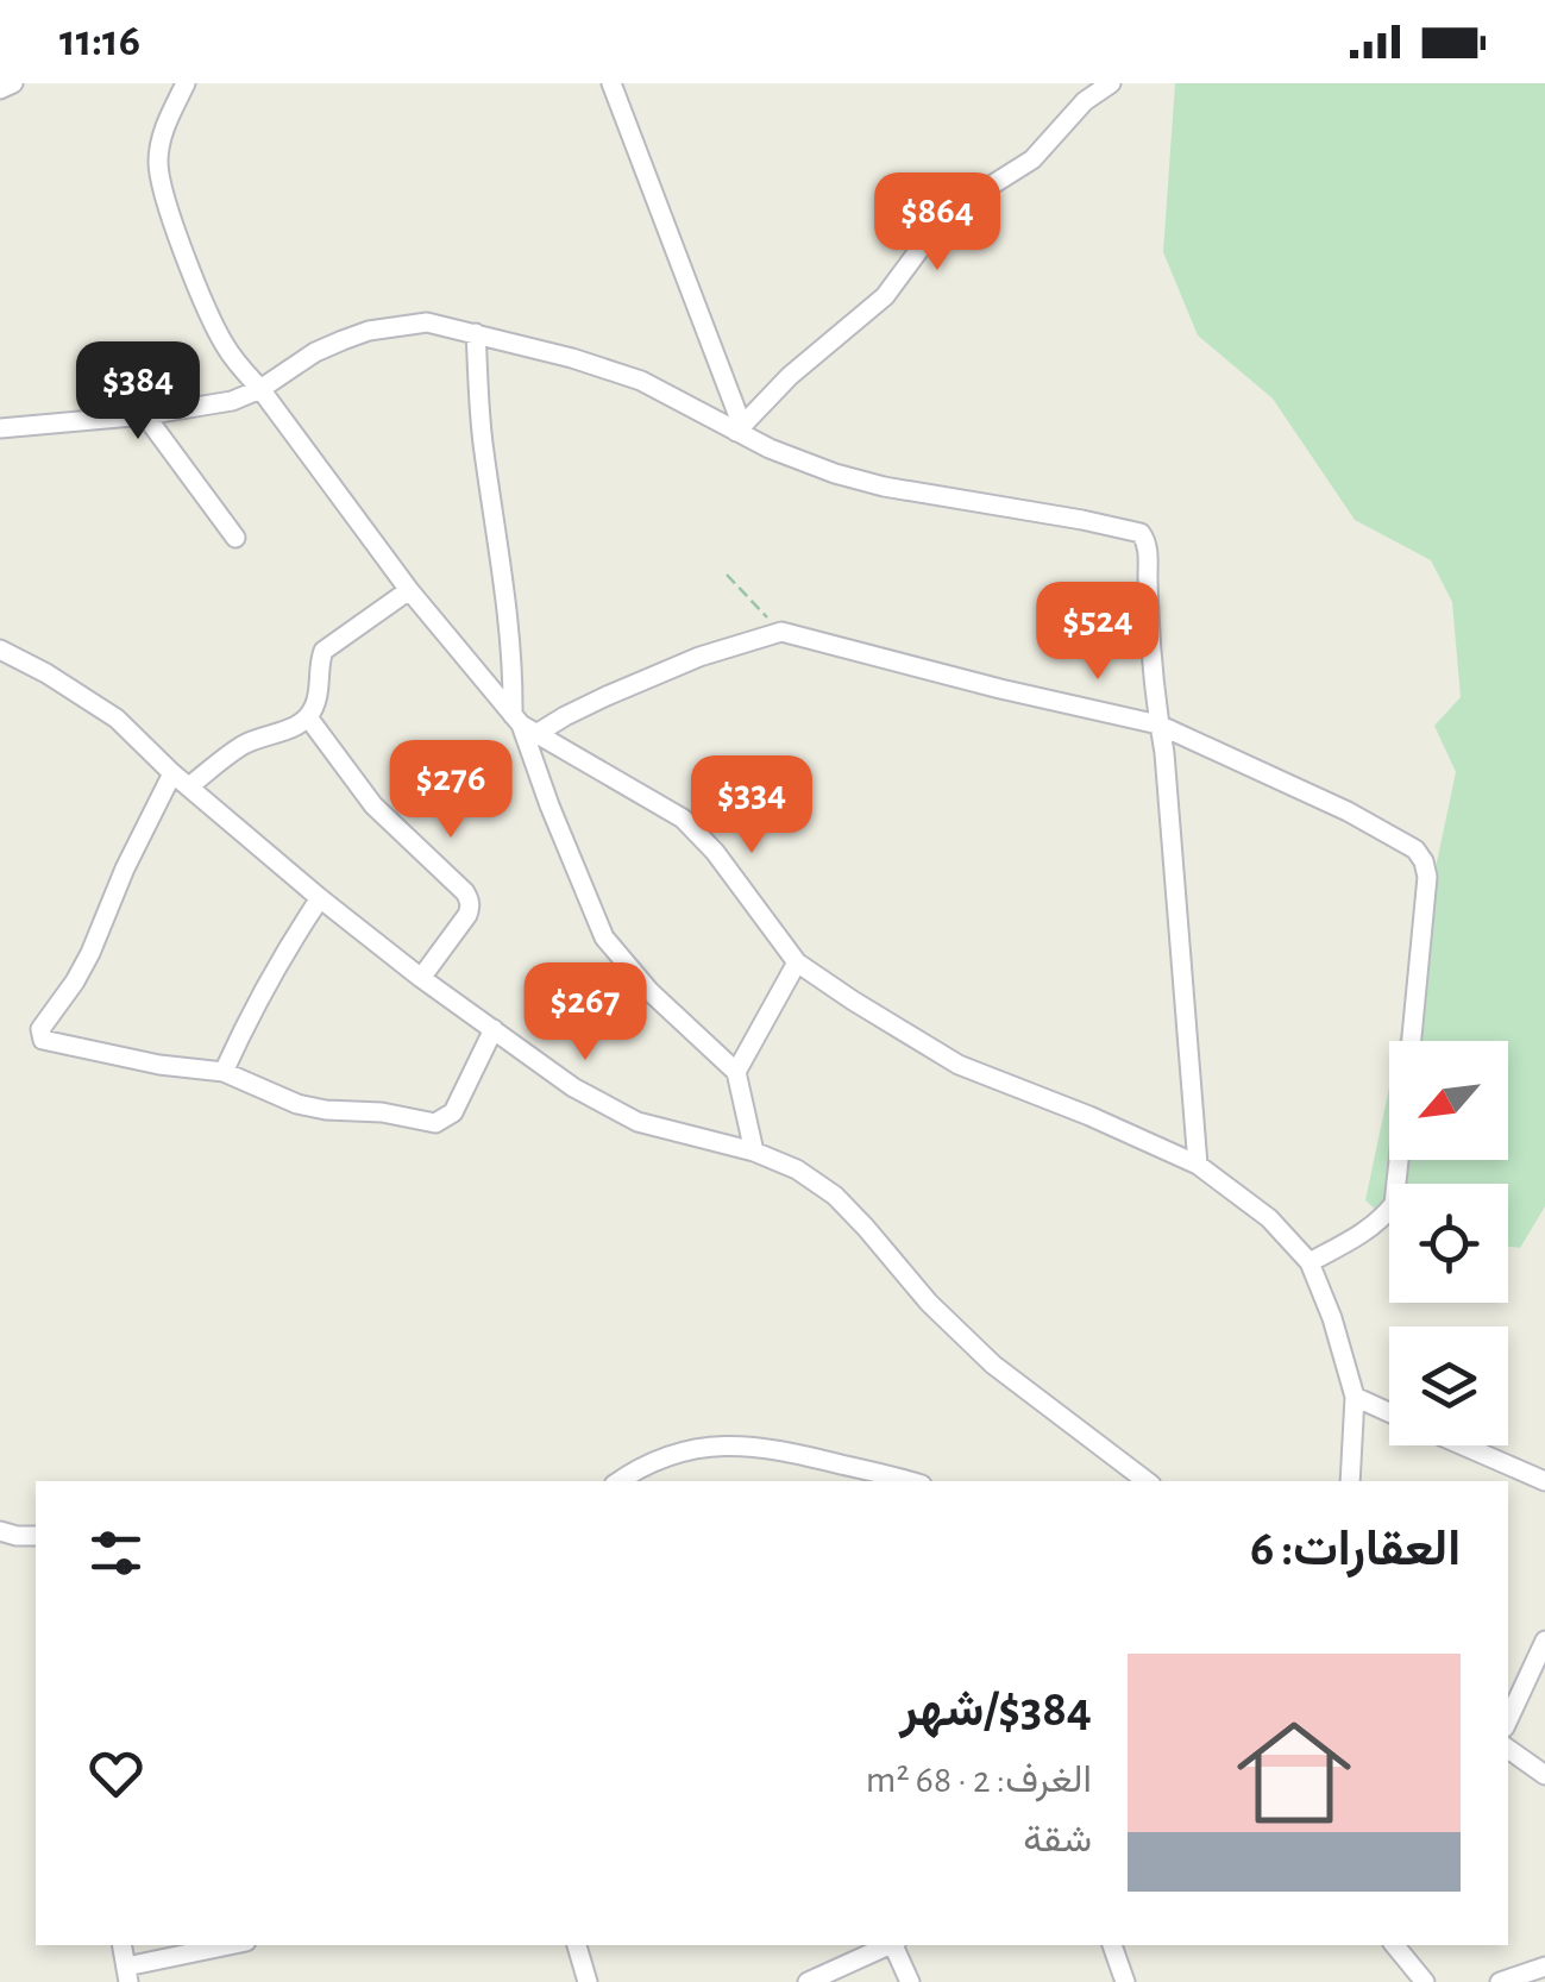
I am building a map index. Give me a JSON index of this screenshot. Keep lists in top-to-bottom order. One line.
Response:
{"north":"bottom left","page":{"status":"11:16","price":["$864","$384","$524","$276","$334","$267"],"heading":"العقارات: 6","list":[{"name":"$384/شهر","note":"الغرف: 2 · 68 m² · شقة"}]}}
